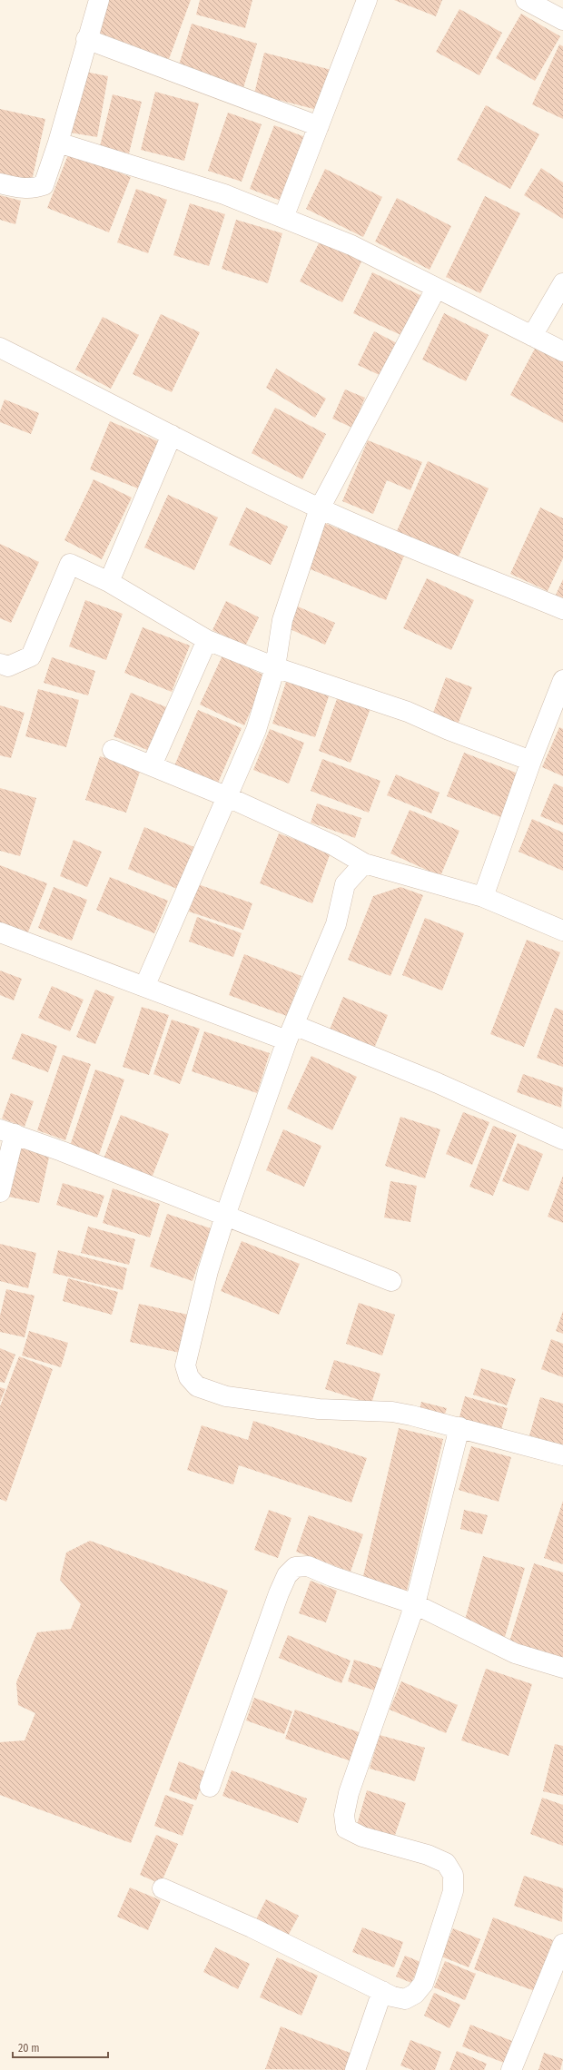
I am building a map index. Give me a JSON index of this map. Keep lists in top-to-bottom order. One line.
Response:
{"scale_bar":"20 m"}
